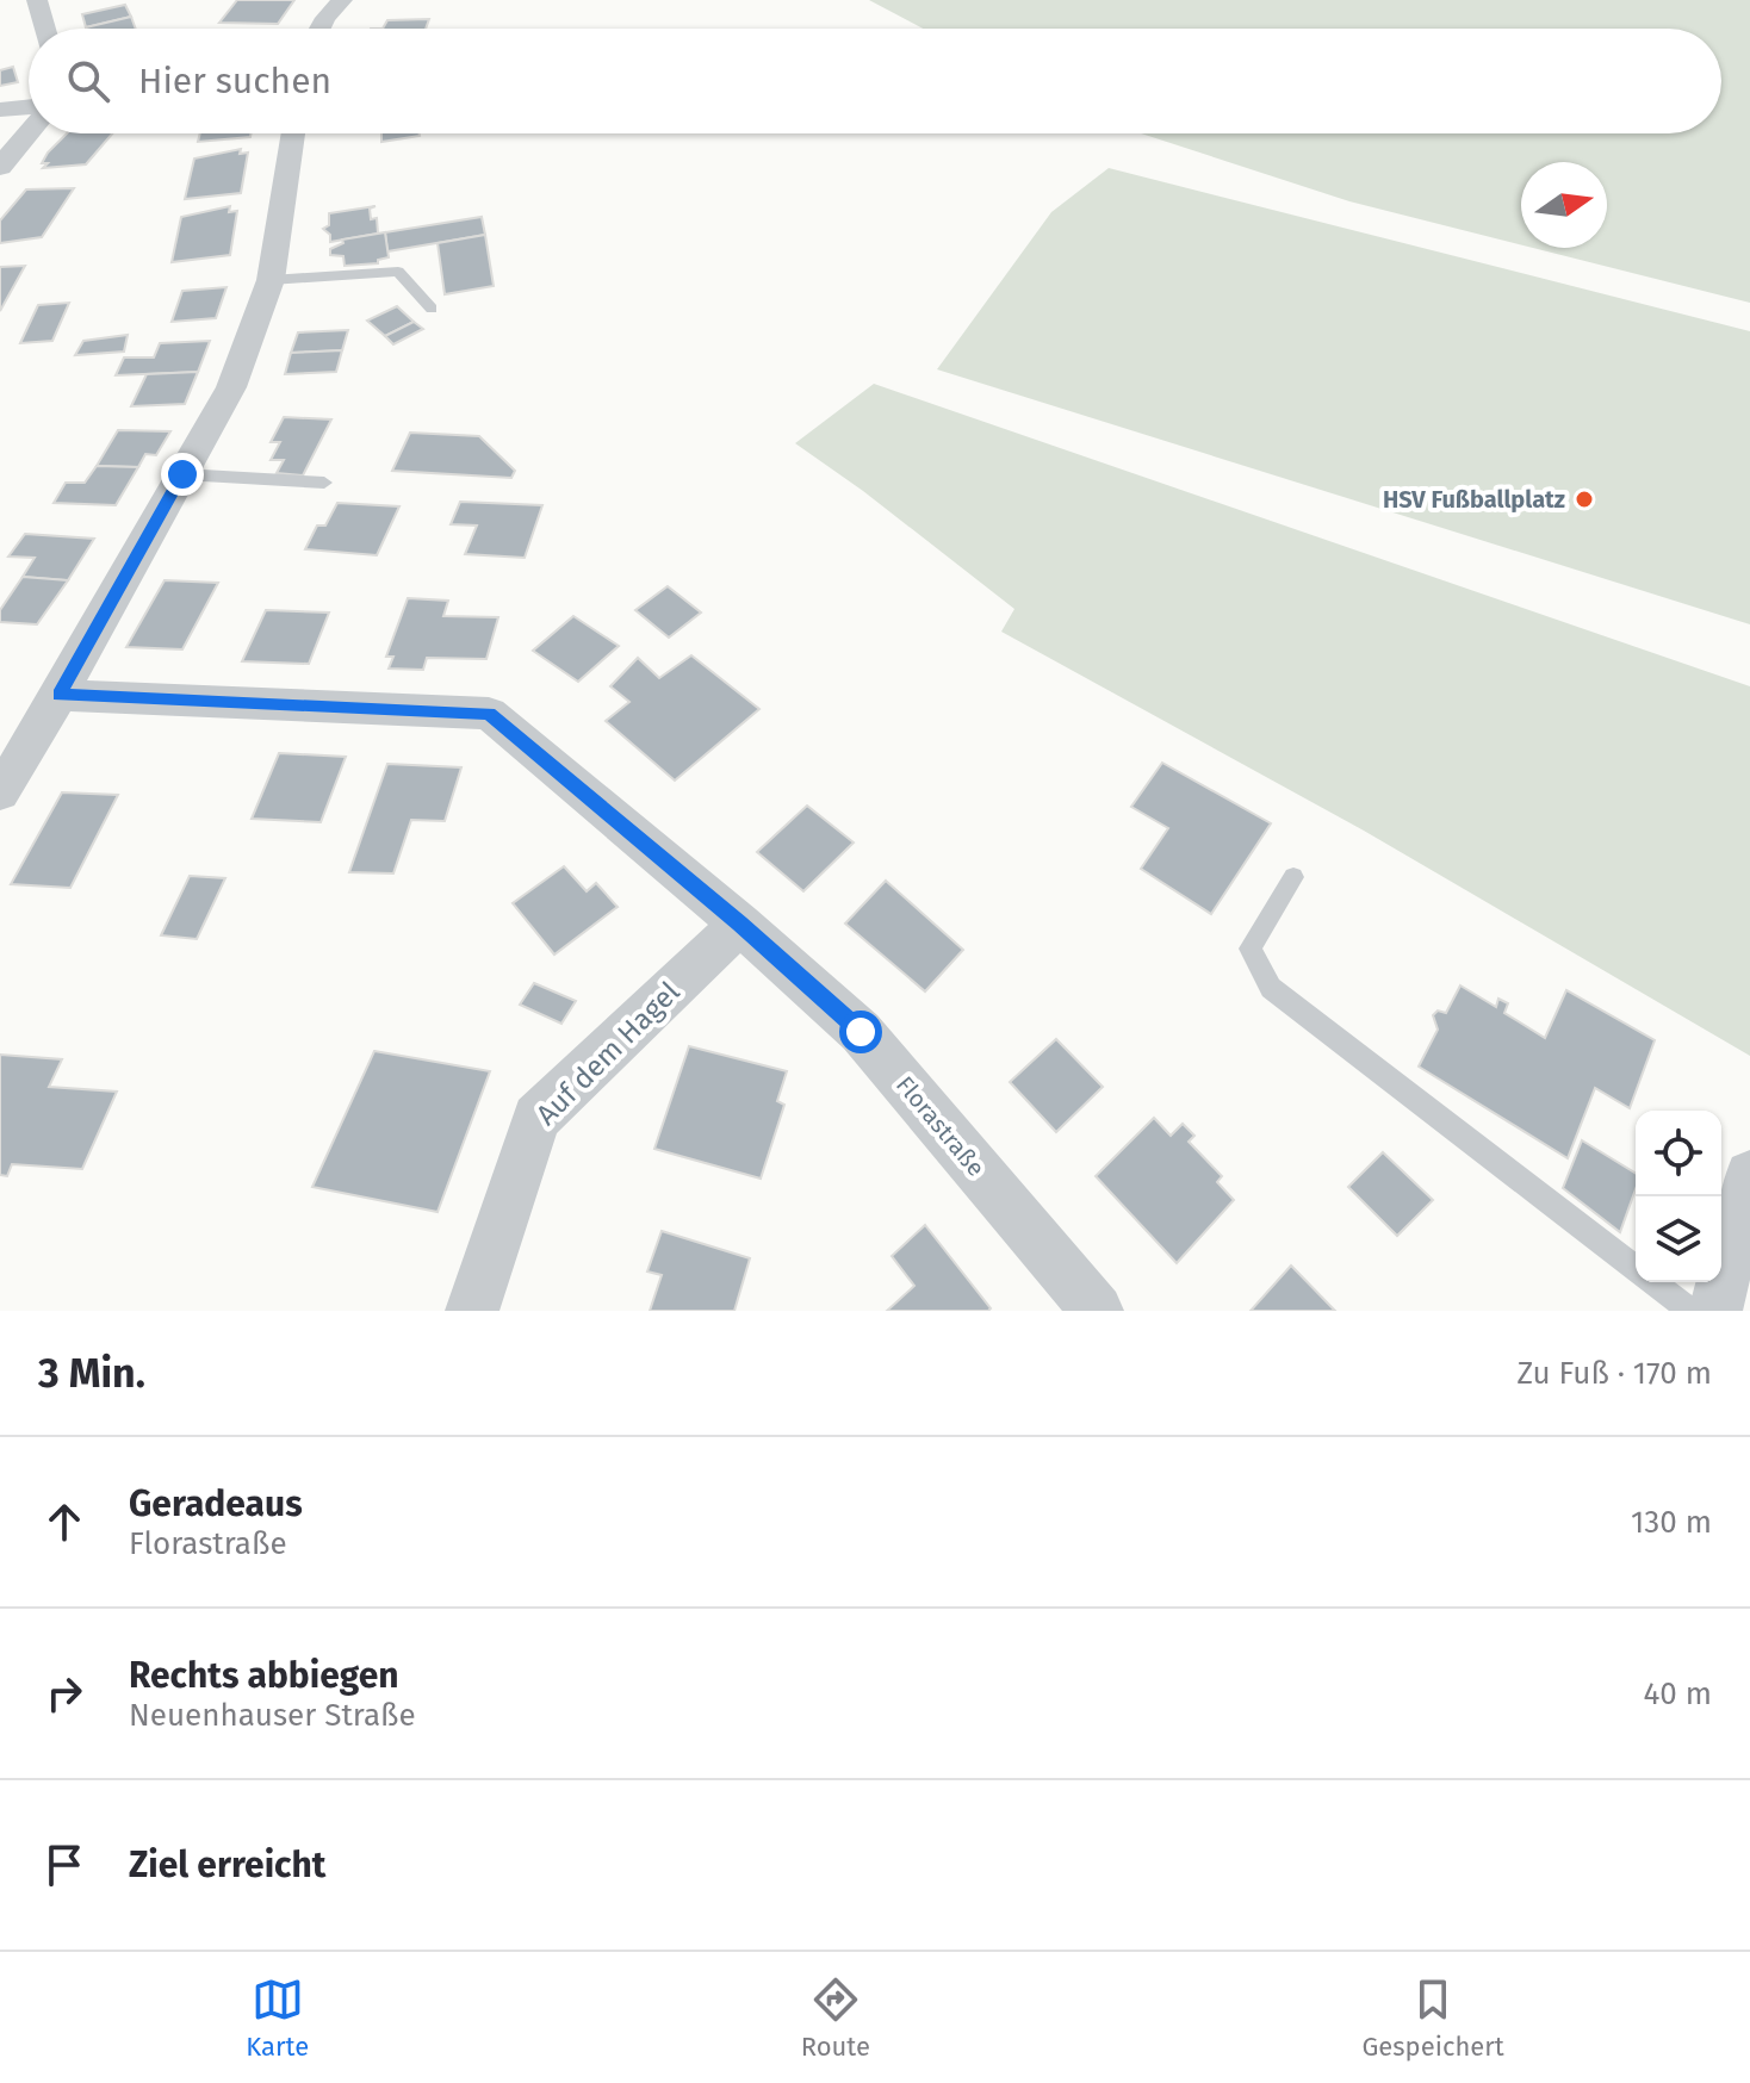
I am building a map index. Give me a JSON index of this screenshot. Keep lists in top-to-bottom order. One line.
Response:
{"streets":{"street":["Auf dem Hagel","Florastraße"]},"crossings":[["Auf dem Hagel","Florastraße"]],"places":["HSV Fußballplatz"],"north":"right","page":{"search":"Hier suchen","heading":["3 Min.","Zu Fuß · 170 m"],"list":[["Geradeaus","Florastraße","130 m"],["Rechts abbiegen","Neuenhauser Straße","40 m"],"Ziel erreicht"],"nav":["Karte","Route","Gespeichert"]}}
